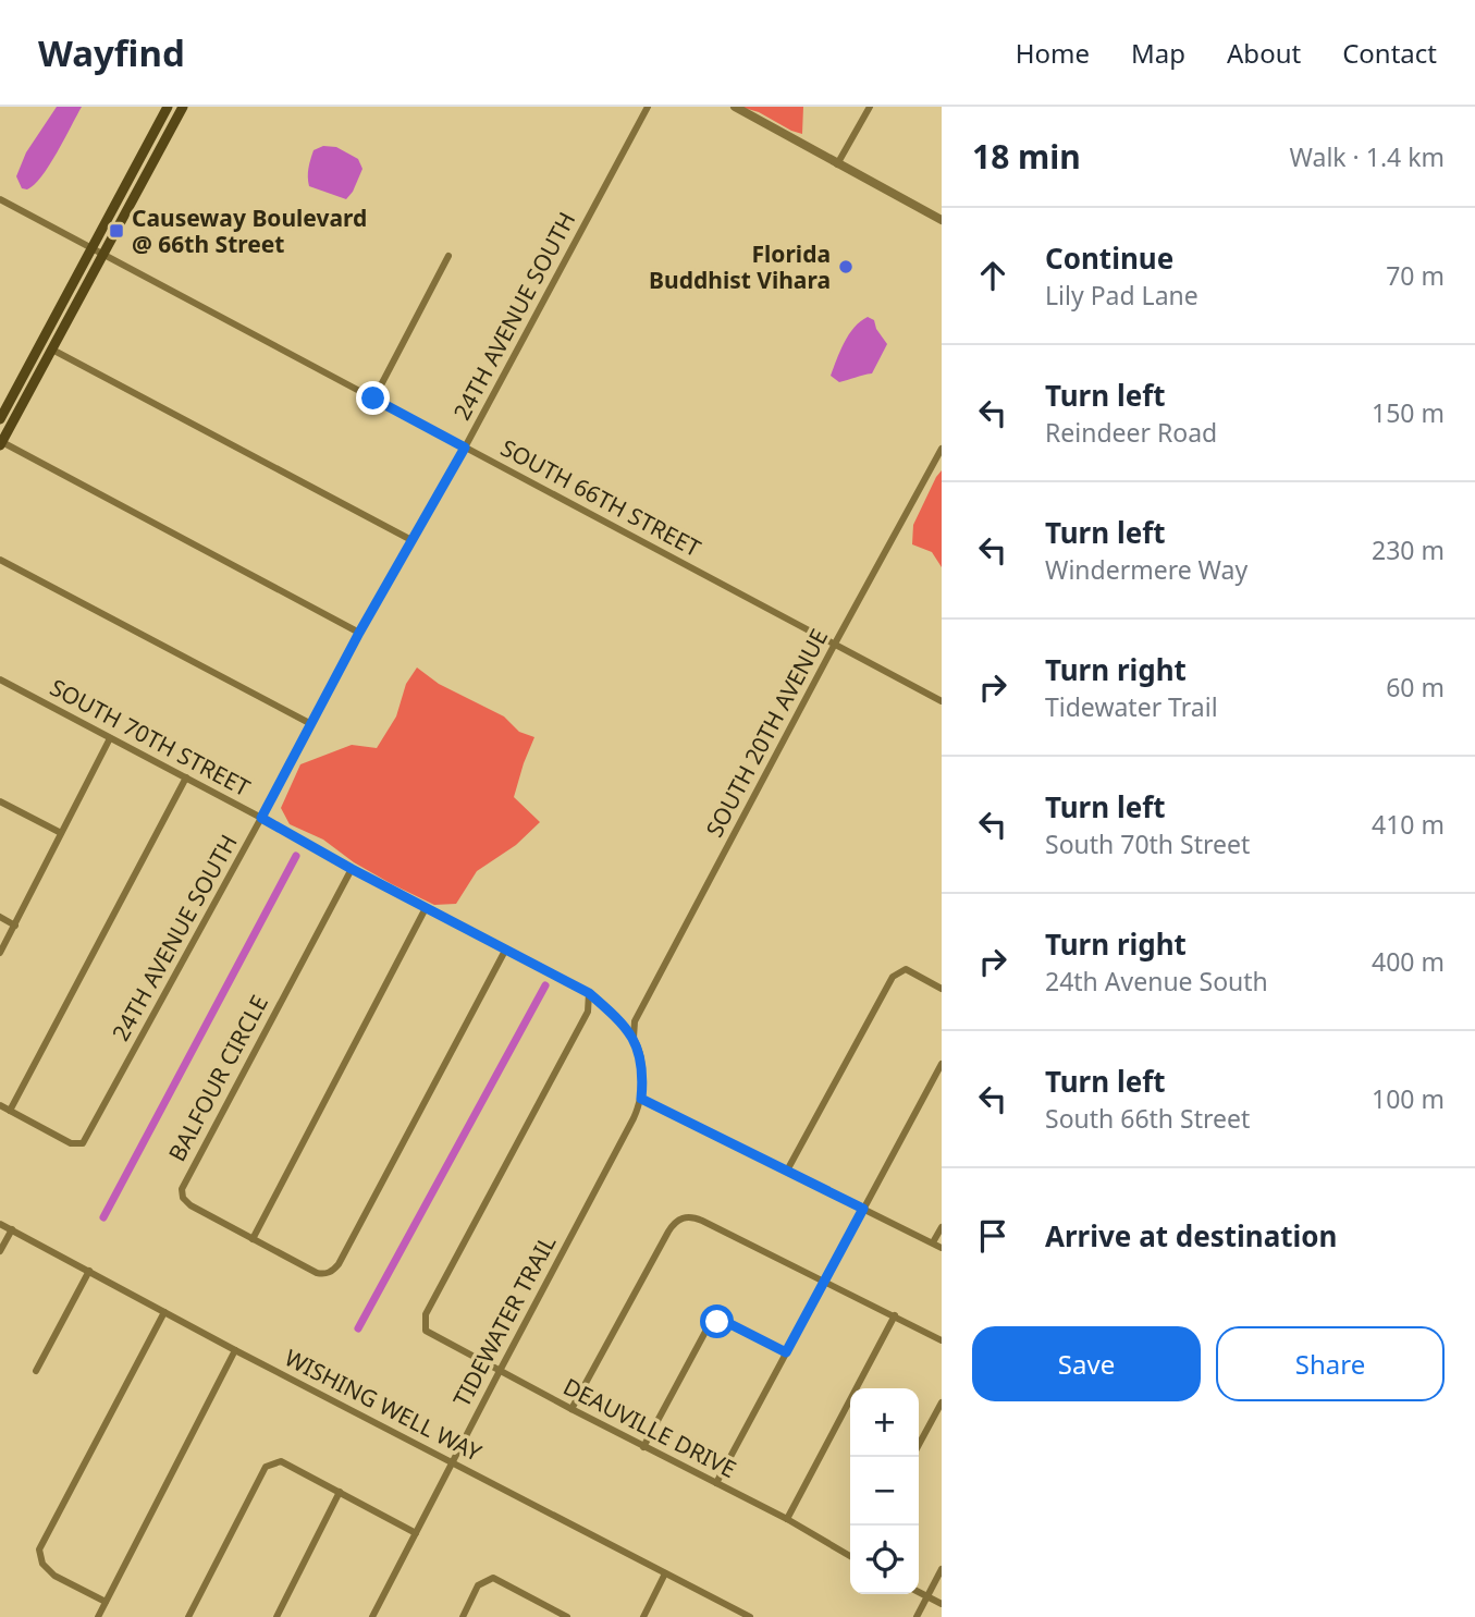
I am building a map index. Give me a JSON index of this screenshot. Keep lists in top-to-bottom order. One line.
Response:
{"streets":{"street":["24TH AVENUE SOUTH","SOUTH 66TH STREET","SOUTH 20TH AVENUE","SOUTH 70TH STREET","BALFOUR CIRCLE","TIDEWATER TRAIL","WISHING WELL WAY","DEAUVILLE DRIVE"]},"crossings":[["24TH AVENUE SOUTH","SOUTH 66TH STREET"],["24TH AVENUE SOUTH","SOUTH 70TH STREET"],["SOUTH 66TH STREET","SOUTH 20TH AVENUE"],["SOUTH 20TH AVENUE","SOUTH 70TH STREET"],["SOUTH 20TH AVENUE","TIDEWATER TRAIL"],["SOUTH 70TH STREET","BALFOUR CIRCLE"],["SOUTH 70TH STREET","TIDEWATER TRAIL"],["SOUTH 70TH STREET","DEAUVILLE DRIVE"],["TIDEWATER TRAIL","WISHING WELL WAY"],["TIDEWATER TRAIL","DEAUVILLE DRIVE"]],"places":{"transit":["Causeway Boulevard @ 66th Street"],"other":["Florida Buddhist Vihara"]},"page":{"header":"Wayfind","nav":["Home","Map","About","Contact"],"heading":["18 min","Walk · 1.4 km"],"list":[["Continue","Lily Pad Lane","70 m"],["Turn left","Reindeer Road","150 m"],["Turn left","Windermere Way","230 m"],["Turn right","Tidewater Trail","60 m"],["Turn left","South 70th Street","410 m"],["Turn right","24th Avenue South","400 m"],["Turn left","South 66th Street","100 m"],"Arrive at destination"],"buttons":["Save","Share"],"map_buttons":["+","−"]}}
